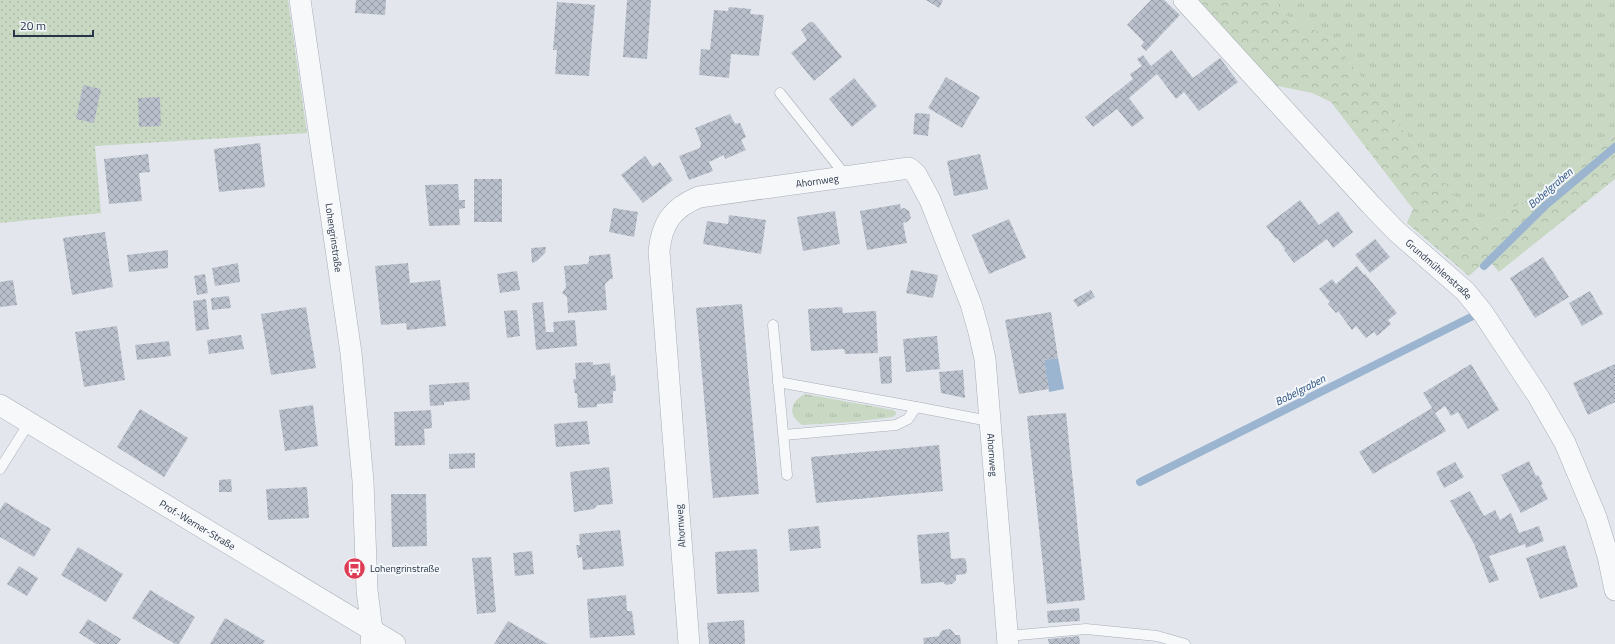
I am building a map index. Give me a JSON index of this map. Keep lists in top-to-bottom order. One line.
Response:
{"streets":{"street":["Ahornweg","Lohengrinstraße","Grundmühlenstraße","Prof.-Werner-Straße"]},"crossings":[["Lohengrinstraße","Prof.-Werner-Straße"]],"water":["Bobelgraben"],"places":{"bus stop":["Lohengrinstraße"]},"scale_bar":"20 m"}
